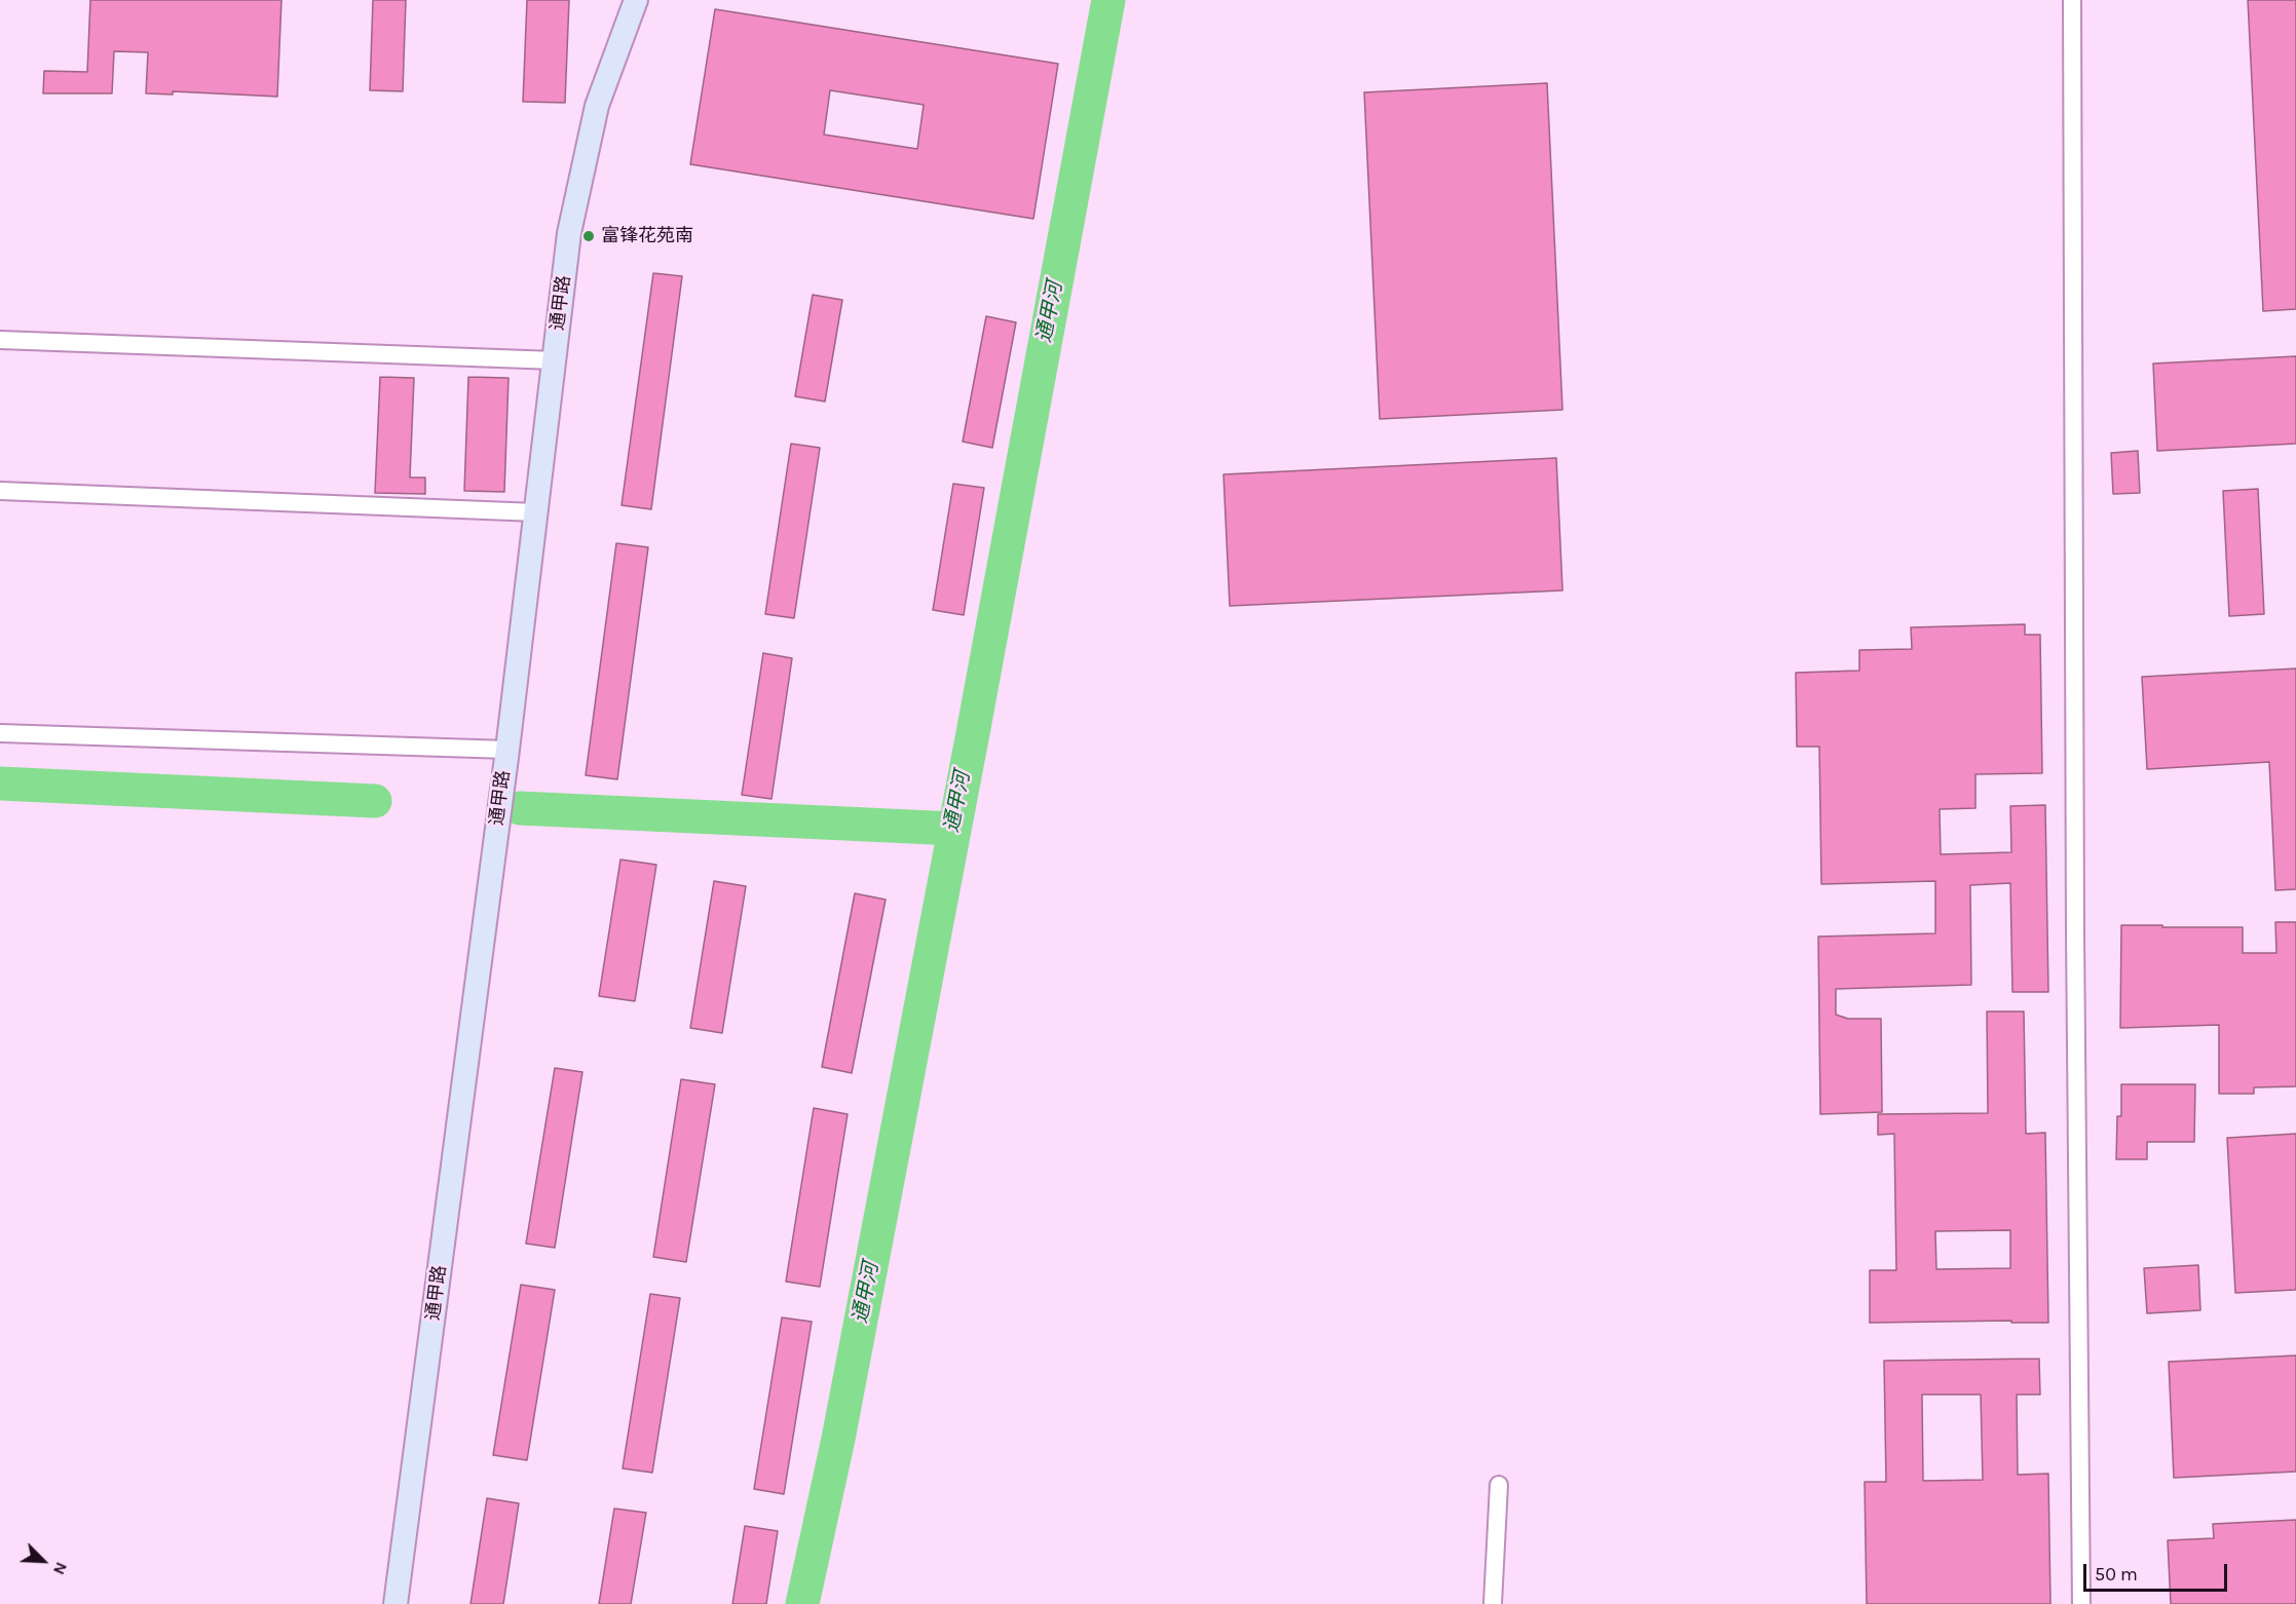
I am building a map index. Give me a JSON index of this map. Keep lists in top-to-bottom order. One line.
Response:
{"streets":{"street":["通甲路"]},"water":["通甲河"],"places":["富锋花苑南"],"scale_bar":"50 m","north":"bottom right"}
